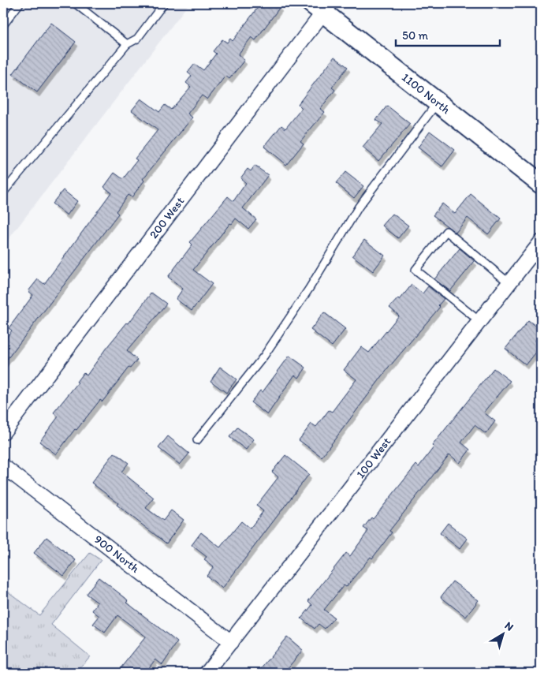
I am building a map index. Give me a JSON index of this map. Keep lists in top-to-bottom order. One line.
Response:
{"streets":{"main road":["1100 North"],"street":["200 West","100 West","900 North"]},"crossings":[["1100 North","200 West"],["100 West","900 North"]],"scale_bar":"50 m","north":"top right"}
